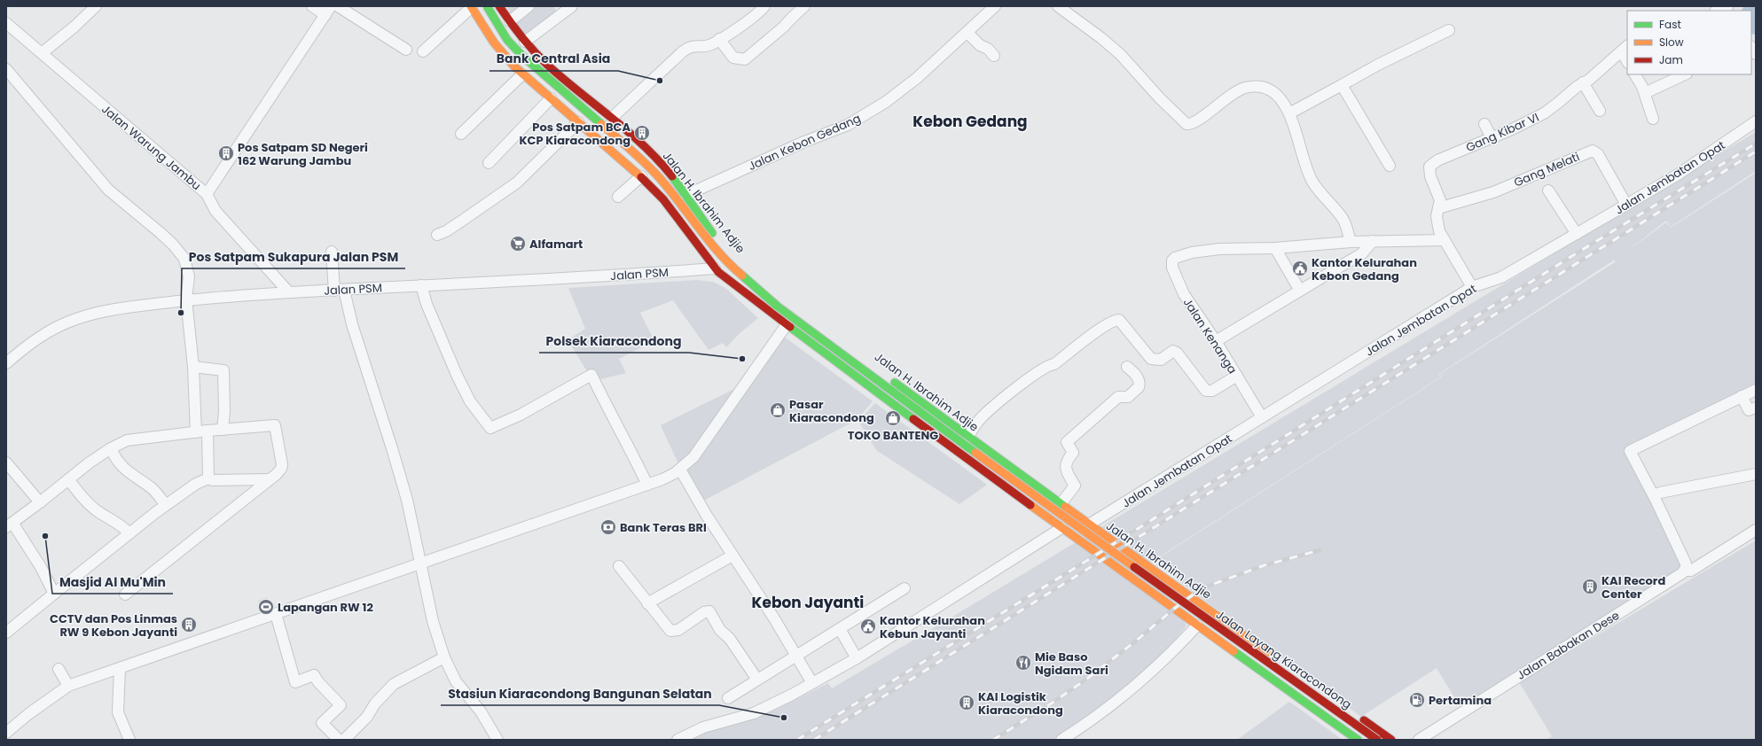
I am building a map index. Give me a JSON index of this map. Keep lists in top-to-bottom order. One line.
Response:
{"streets":{"main road":["Jalan H. Ibrahim Adjie","Jalan Layang Kiaracondong"],"street":["Gang Kibar VI","Jalan Kebon Gedang","Jalan Warung Jambu","Gang Melati","Jalan Jembatan Opat","Jalan PSM","Jalan Kenanga","Jalan Babakan Dese"]},"crossings":[["Gang Kibar VI","Gang Melati"],["Jalan Kebon Gedang","Jalan H. Ibrahim Adjie"],["Gang Melati","Jalan Jembatan Opat"],["Jalan Jembatan Opat","Jalan H. Ibrahim Adjie"],["Jalan Jembatan Opat","Jalan Kenanga"],["Jalan H. Ibrahim Adjie","Jalan PSM"]],"districts":["Kebon Gedang","Kebon Jayanti"],"places":{"other":["Bank Central Asia","Pos Satpam Sukapura Jalan PSM","Polsek Kiaracondong","Masjid Al Mu'Min","Stasiun Kiaracondong Bangunan Selatan"],"building":["Pos Satpam BCA KCP Kiaracondong","Pos Satpam SD Negeri 162 Warung Jambu","KAI Record Center","CCTV dan Pos Linmas RW 9 Kebon Jayanti","KAI Logistik Kiaracondong"],"supermarket":["Alfamart"],"public building":["Kantor Kelurahan Kebon Gedang","Kantor Kelurahan Kebun Jayanti"],"shop":["Pasar Kiaracondong","TOKO BANTENG"],"bank":["Bank Teras BRI"],"sports":["Lapangan RW 12"],"restaurant":["Mie Baso Ngidam Sari"],"fuel station":["Pertamina"]},"legend":["Fast","Slow","Jam"]}
